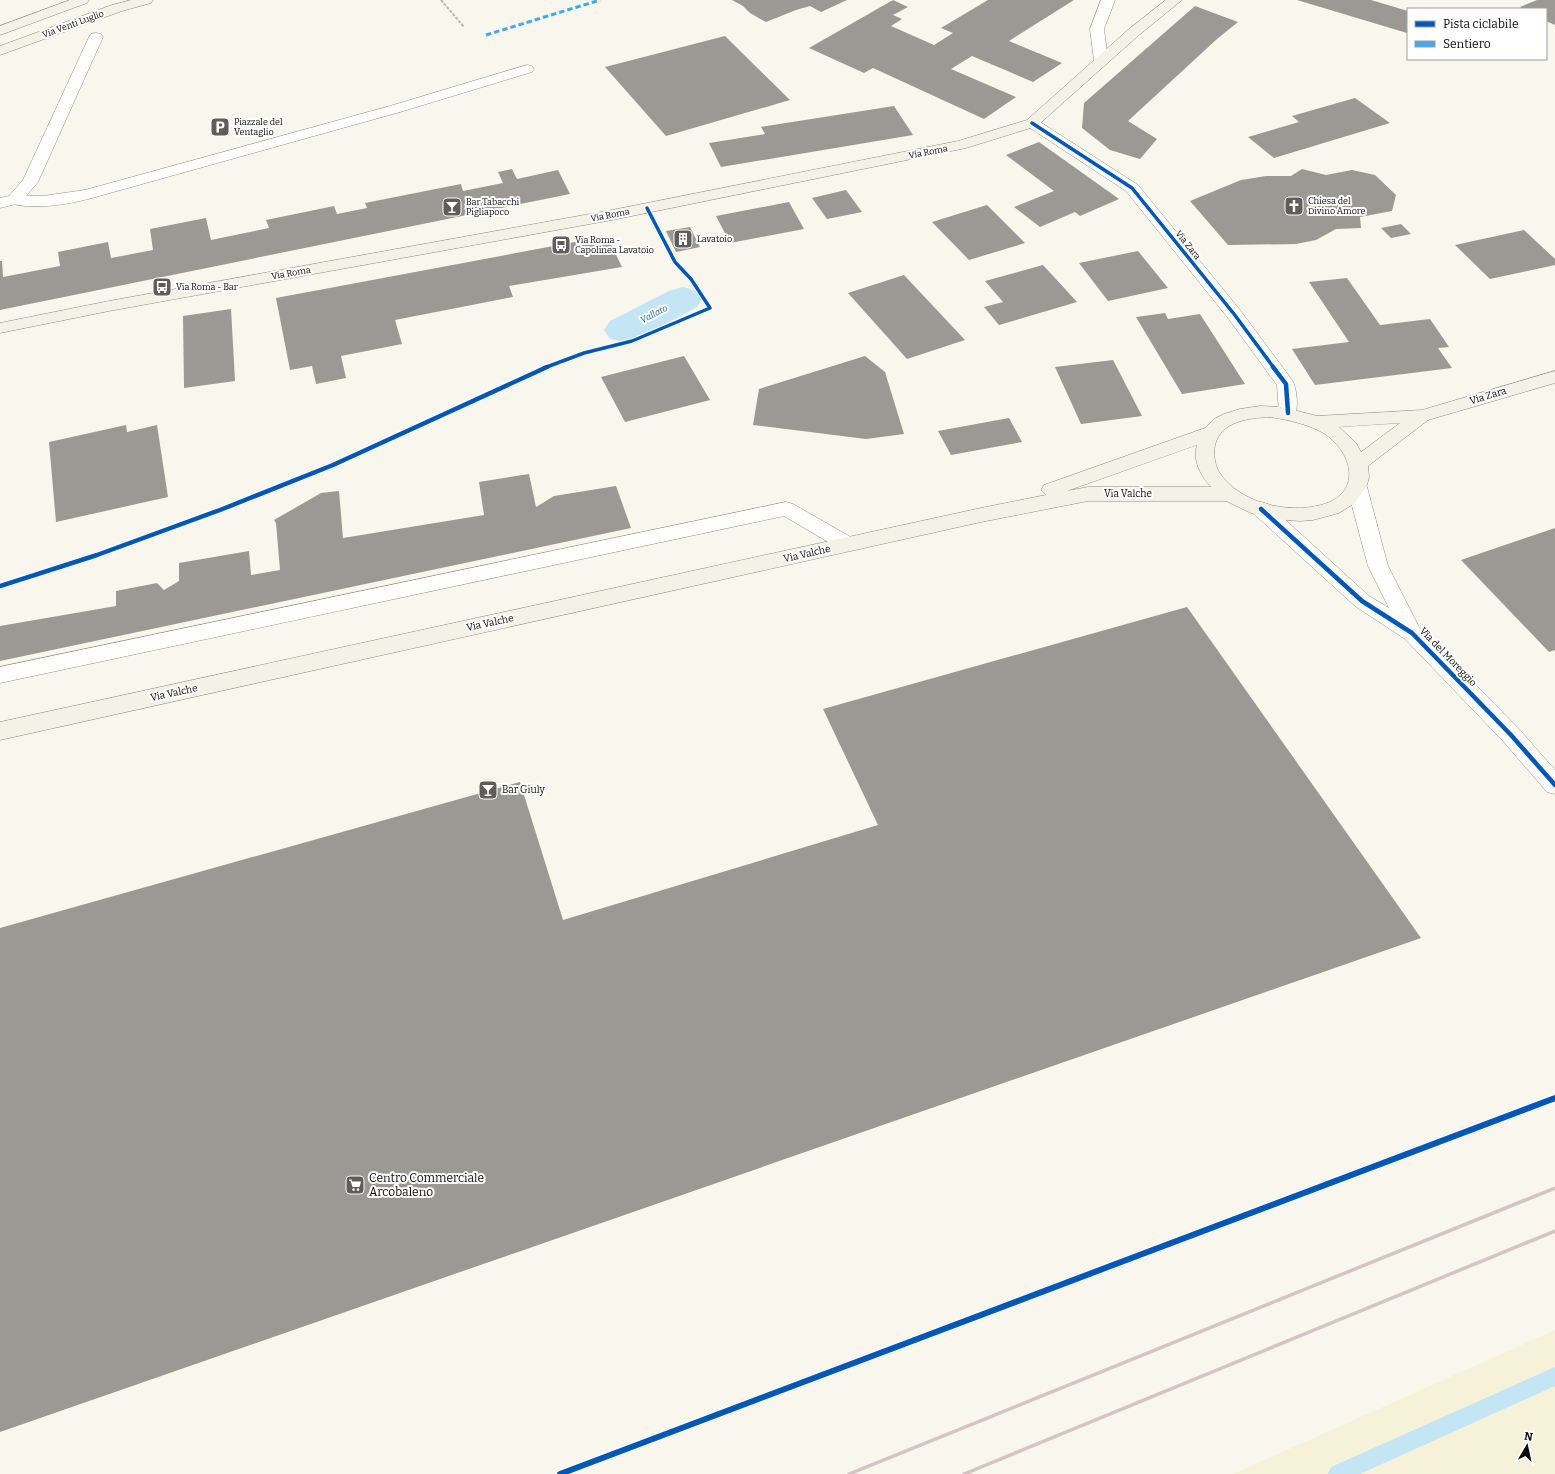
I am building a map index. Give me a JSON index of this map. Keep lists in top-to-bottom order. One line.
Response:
{"streets":{"main road":["Via Venti Luglio","Via Roma","Via Zara","Via Valche"],"street":["Via del Moreggio"]},"crossings":[["Via Roma","Via Zara"],["Via Zara","Via Valche"],["Via Zara","Via del Moreggio"],["Via Valche","Via del Moreggio"]],"water":["Vallato"],"places":{"parking":["Piazzale del Ventaglio"],"church":["Chiesa del Divino Amore"],"bar":["Bar Tabacchi Pigliapoco","Bar Giuly"],"building":["Lavatoio"],"bus stop":["Via Roma - Capolinea Lavatoio","Via Roma - Bar"],"supermarket":["Centro Commerciale Arcobaleno"]},"legend":["Pista ciclabile","Sentiero"],"north":"top"}
